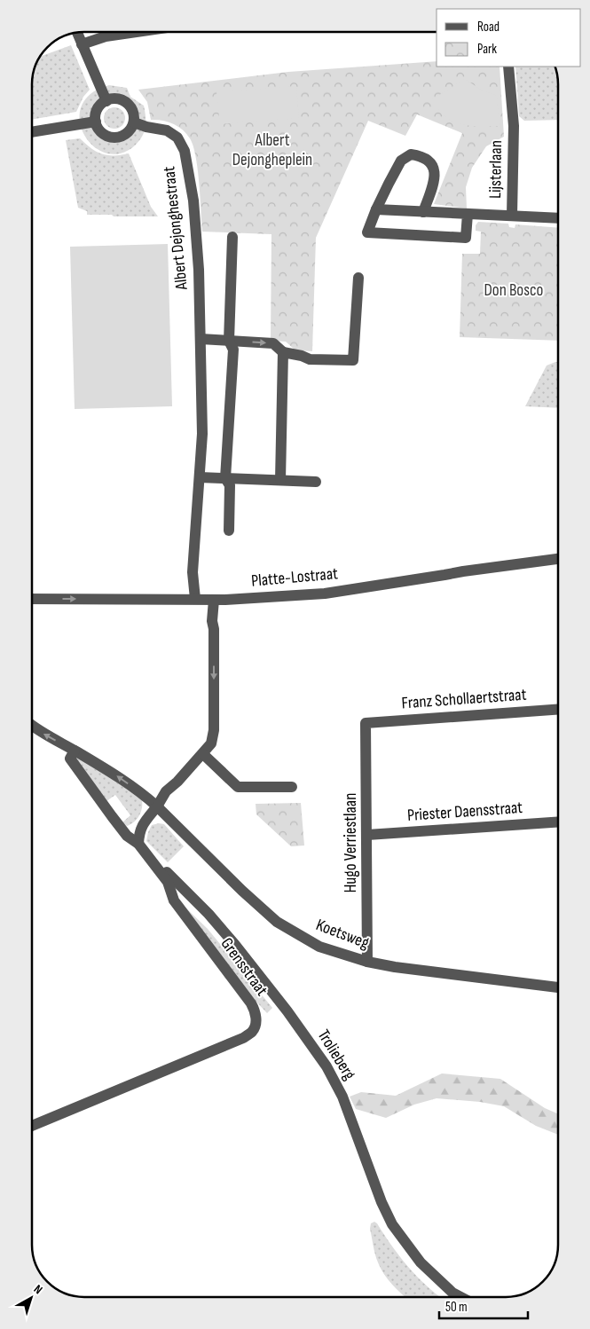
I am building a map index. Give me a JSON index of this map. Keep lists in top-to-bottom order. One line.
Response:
{"streets":{"street":["Lijsterlaan","Albert Dejonghestraat","Platte-Lostraat","Franz Schollaertstraat","Priester Daensstraat","Hugo Verriestlaan","Koetsweg","Grensstraat","Trolieberg"]},"crossings":[["Albert Dejonghestraat","Platte-Lostraat"],["Franz Schollaertstraat","Hugo Verriestlaan"],["Priester Daensstraat","Hugo Verriestlaan"],["Hugo Verriestlaan","Koetsweg"],["Koetsweg","Grensstraat"],["Grensstraat","Trolieberg"]],"parks":["Albert Dejongheplein","Don Bosco"],"legend":["Road","Park"],"scale_bar":"50 m","north":"top right"}
